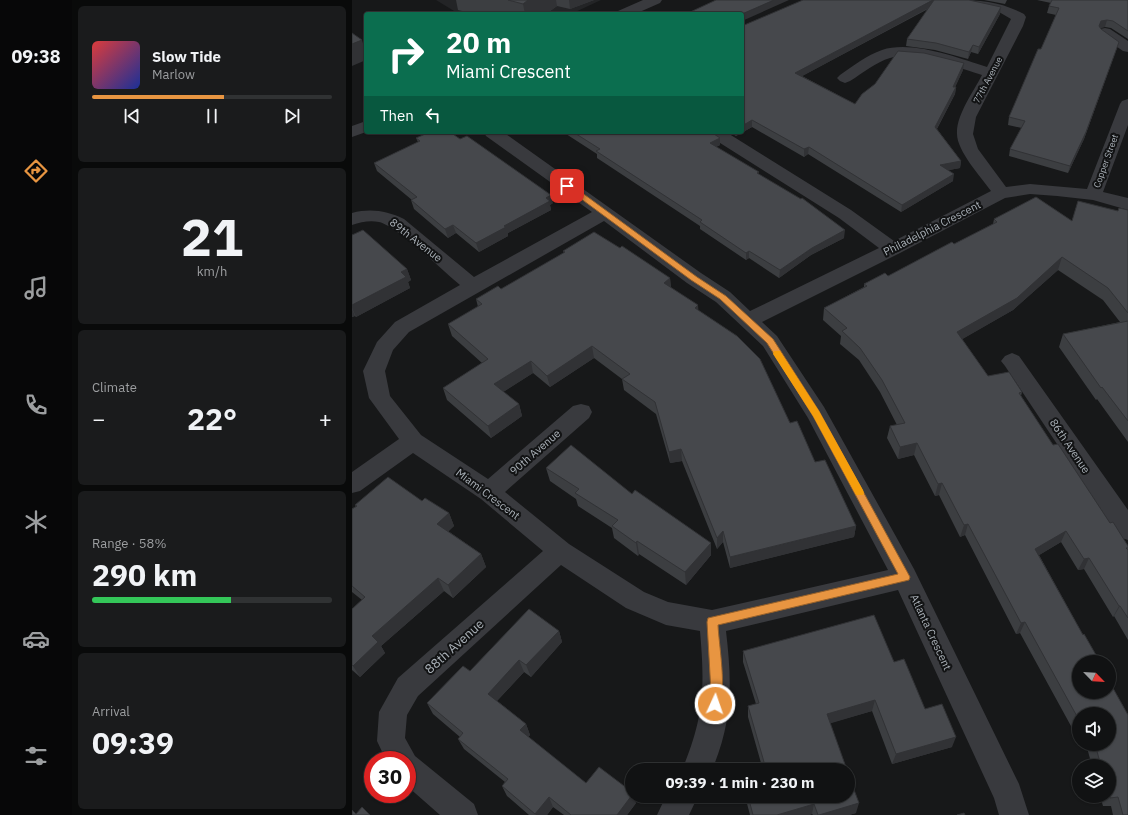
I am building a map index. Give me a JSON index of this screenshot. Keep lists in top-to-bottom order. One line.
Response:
{"streets":{"street":["77th Avenue","Copper Street","Philadelphia Crescent","89th Avenue","86th Avenue","90th Avenue","Miami Crescent","Atlanta Crescent","88th Avenue"]},"crossings":[["77th Avenue","Philadelphia Crescent"],["Copper Street","Philadelphia Crescent"],["Philadelphia Crescent","Atlanta Crescent"],["89th Avenue","Miami Crescent"],["90th Avenue","Miami Crescent"],["Miami Crescent","Atlanta Crescent"],["Miami Crescent","88th Avenue"]],"north":"bottom right","page":{"tabs":"09:38","turn":["20 m","Miami Crescent"],"song":["Slow Tide","Marlow"],"then":"Then","tile":[["21","km/h"],"Climate",["Range · 58%","290 km"],["Arrival","09:39"]],"heat":["−","22°","+"],"limit":"30","trip":"09:39 · 1 min · 230 m"}}
